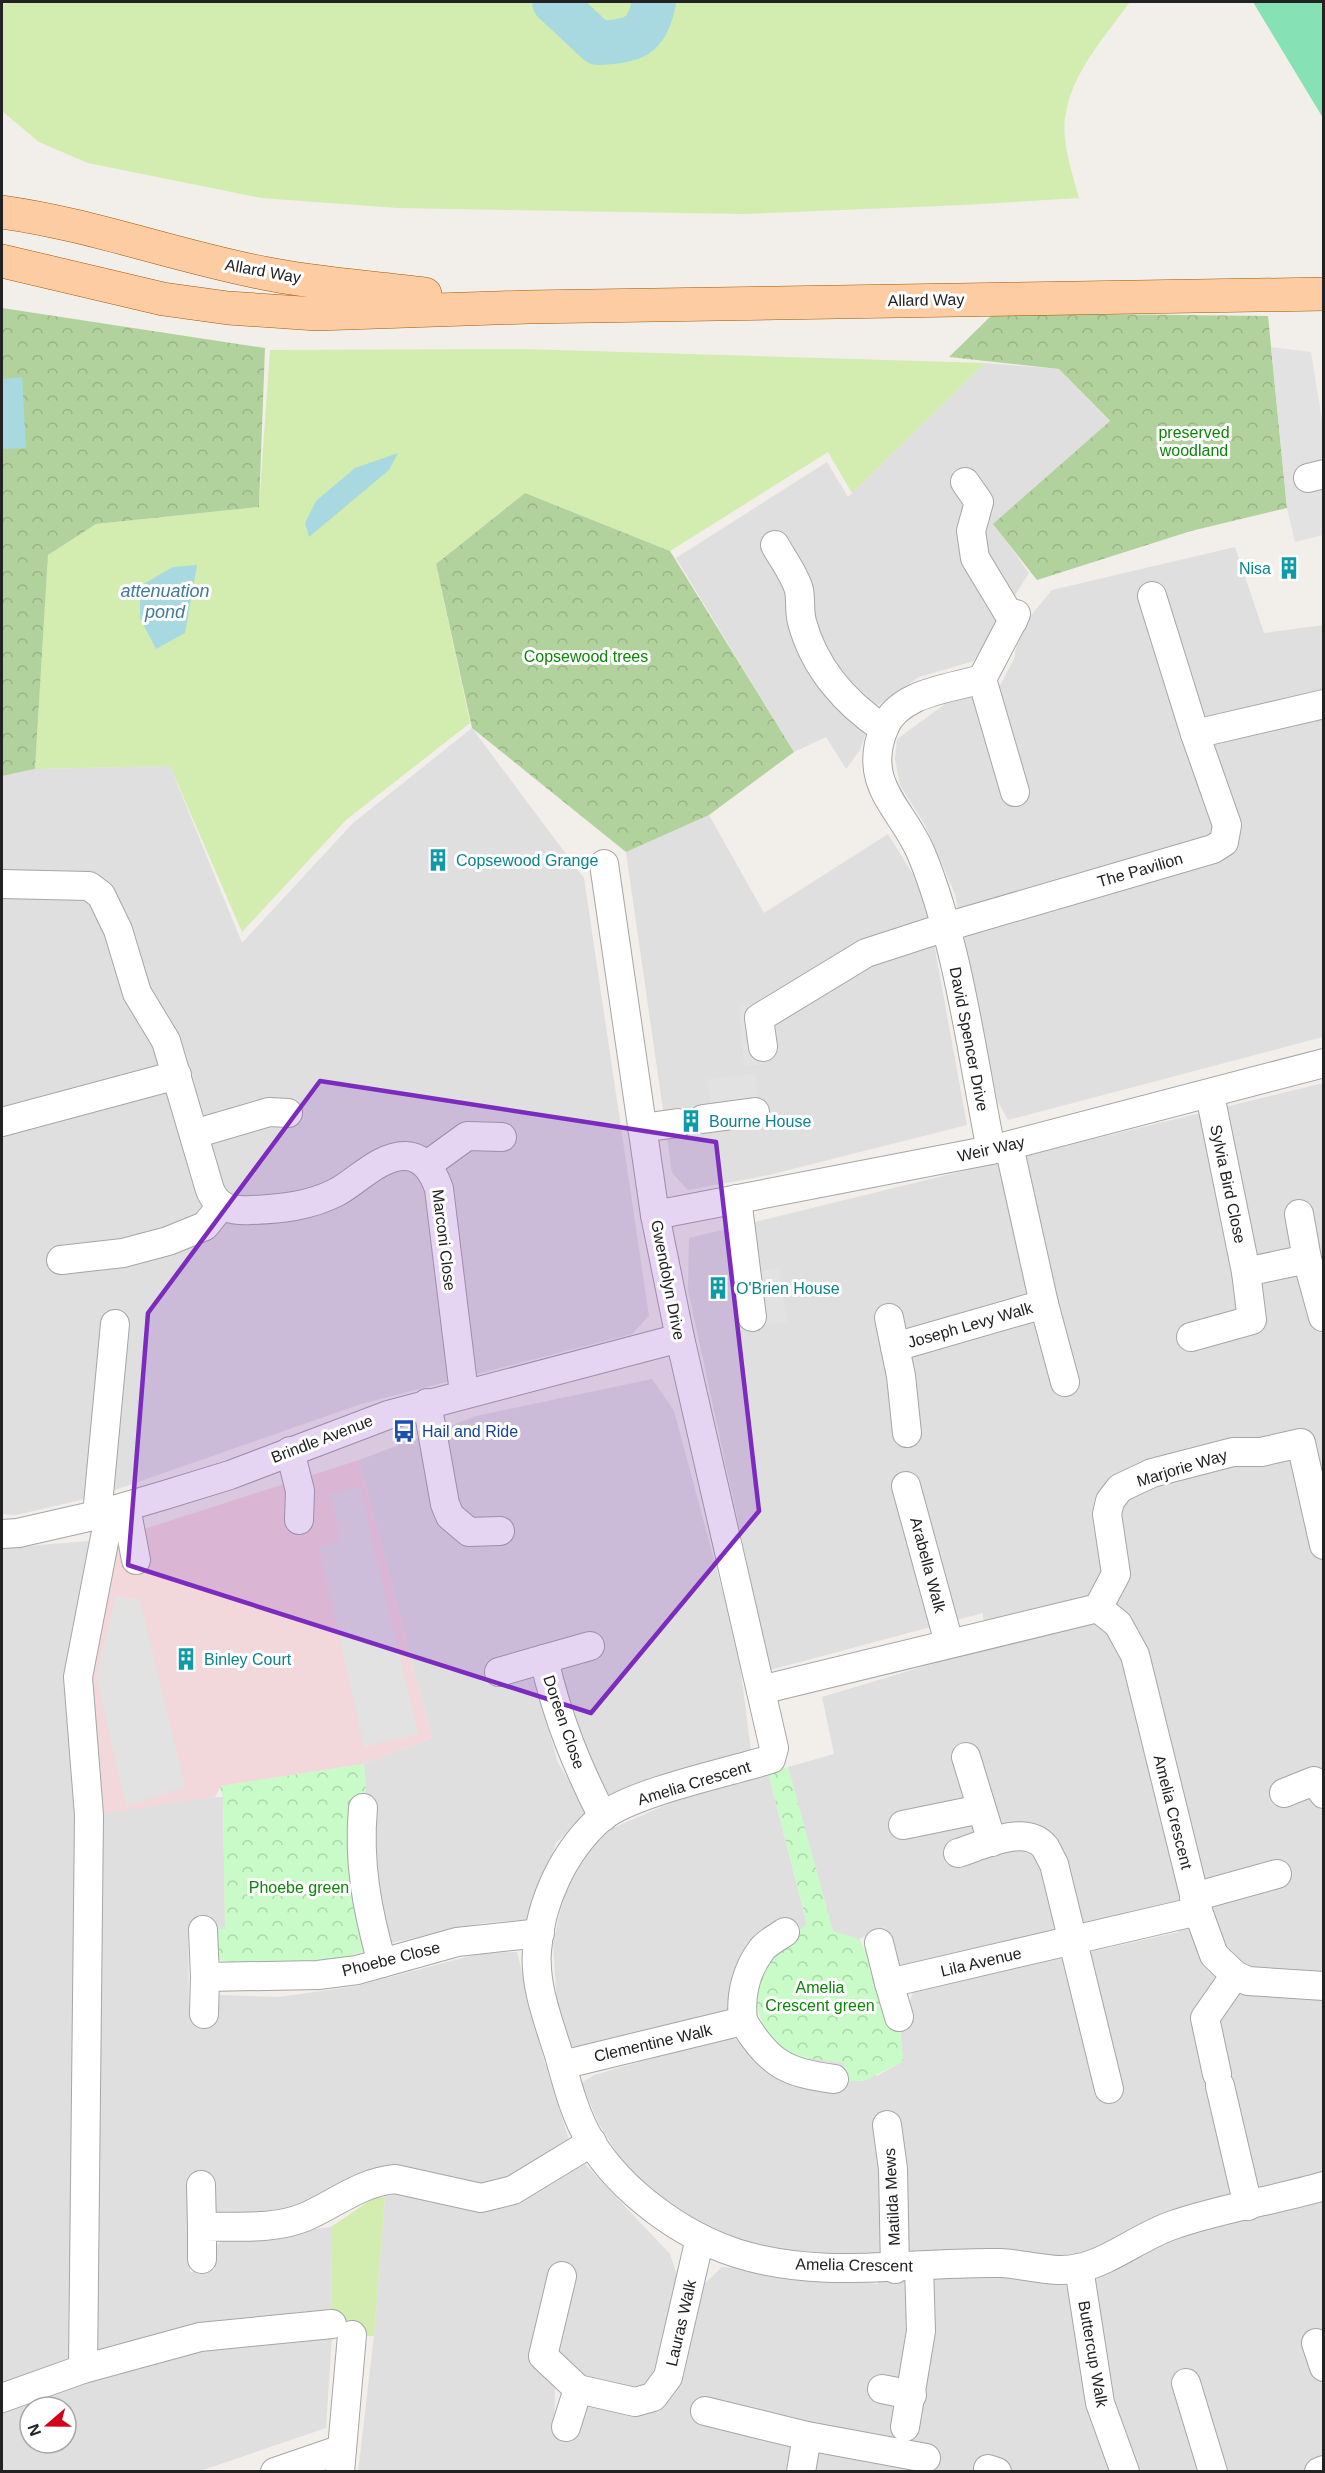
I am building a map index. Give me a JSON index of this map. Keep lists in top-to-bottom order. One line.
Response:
{"streets":{"main road":["Allard Way"],"street":["The Pavilion","David Spencer Drive","Weir Way","Sylvia Bird Close","Marconi Close","Gwendolyn Drive","Joseph Levy Walk","Brindle Avenue","Marjorie Way","Arabella Walk","Doreen Close","Amelia Crescent","Phoebe Close","Lila Avenue","Clementine Walk","Matilda Mews","Lauras Walk","Buttercup Walk"]},"crossings":[["The Pavilion","David Spencer Drive"],["David Spencer Drive","Weir Way"],["David Spencer Drive","Joseph Levy Walk"],["Weir Way","Sylvia Bird Close"],["Weir Way","Gwendolyn Drive"],["Weir Way","Joseph Levy Walk"],["Marconi Close","Brindle Avenue"],["Gwendolyn Drive","Brindle Avenue"],["Gwendolyn Drive","Amelia Crescent"],["Marjorie Way","Amelia Crescent"],["Doreen Close","Amelia Crescent"],["Amelia Crescent","Phoebe Close"],["Amelia Crescent","Lila Avenue"],["Amelia Crescent","Clementine Walk"],["Amelia Crescent","Matilda Mews"],["Amelia Crescent","Lauras Walk"],["Amelia Crescent","Buttercup Walk"]],"water":["attenuation pond"],"parks":["preserved woodland","Copsewood trees","Phoebe green","Amelia Crescent green"],"places":{"building":["Nisa","Copsewood Grange","Bourne House","O'Brien House","Binley Court"],"bus stop":["Hail and Ride"]},"north":"left"}
